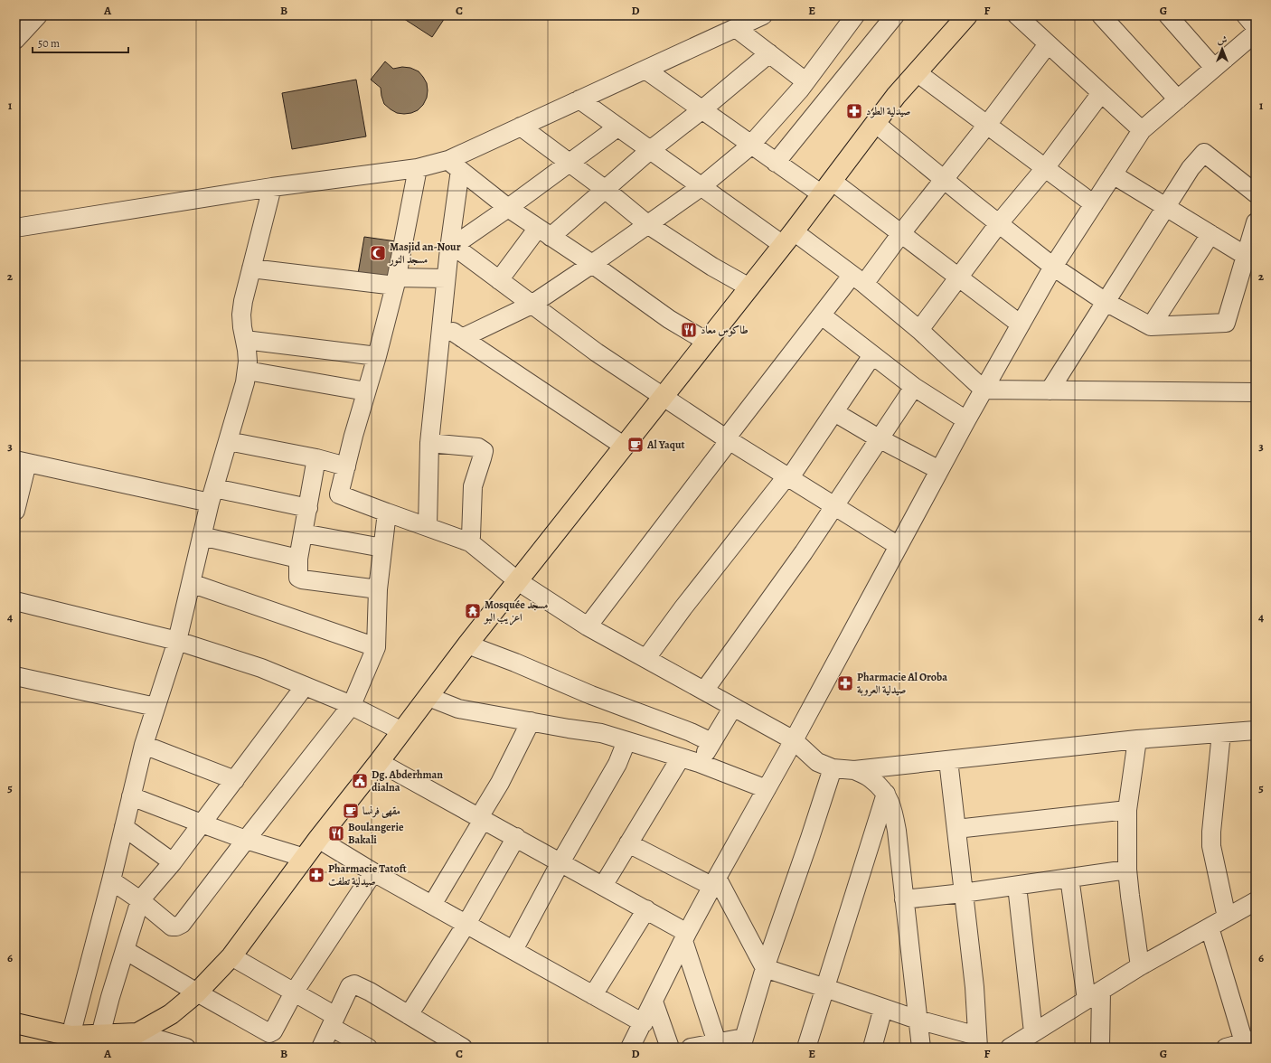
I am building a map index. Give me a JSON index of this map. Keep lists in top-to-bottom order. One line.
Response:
{"places":{"pharmacy":["صيدلية الطود","Pharmacie Al Oroba صيدلية العروبة","Pharmacie Tatoft صيدلية تطفت"],"mosque":["Masjid an-Nour مسجد النور"],"restaurant":["طاكوس معاد","Boulangerie Bakali"],"cafe":["Al Yaqut","مقهى فرنسا"],"temple":["Mosquée مسجد اعزيب البو"],"public building":["Dg. Abderhman dialna"]},"scale_bar":"50 m","north":"top","grid":{"columns":["A","B","C","D","E","F","G"],"rows":["1","2","3","4","5","6"]}}
